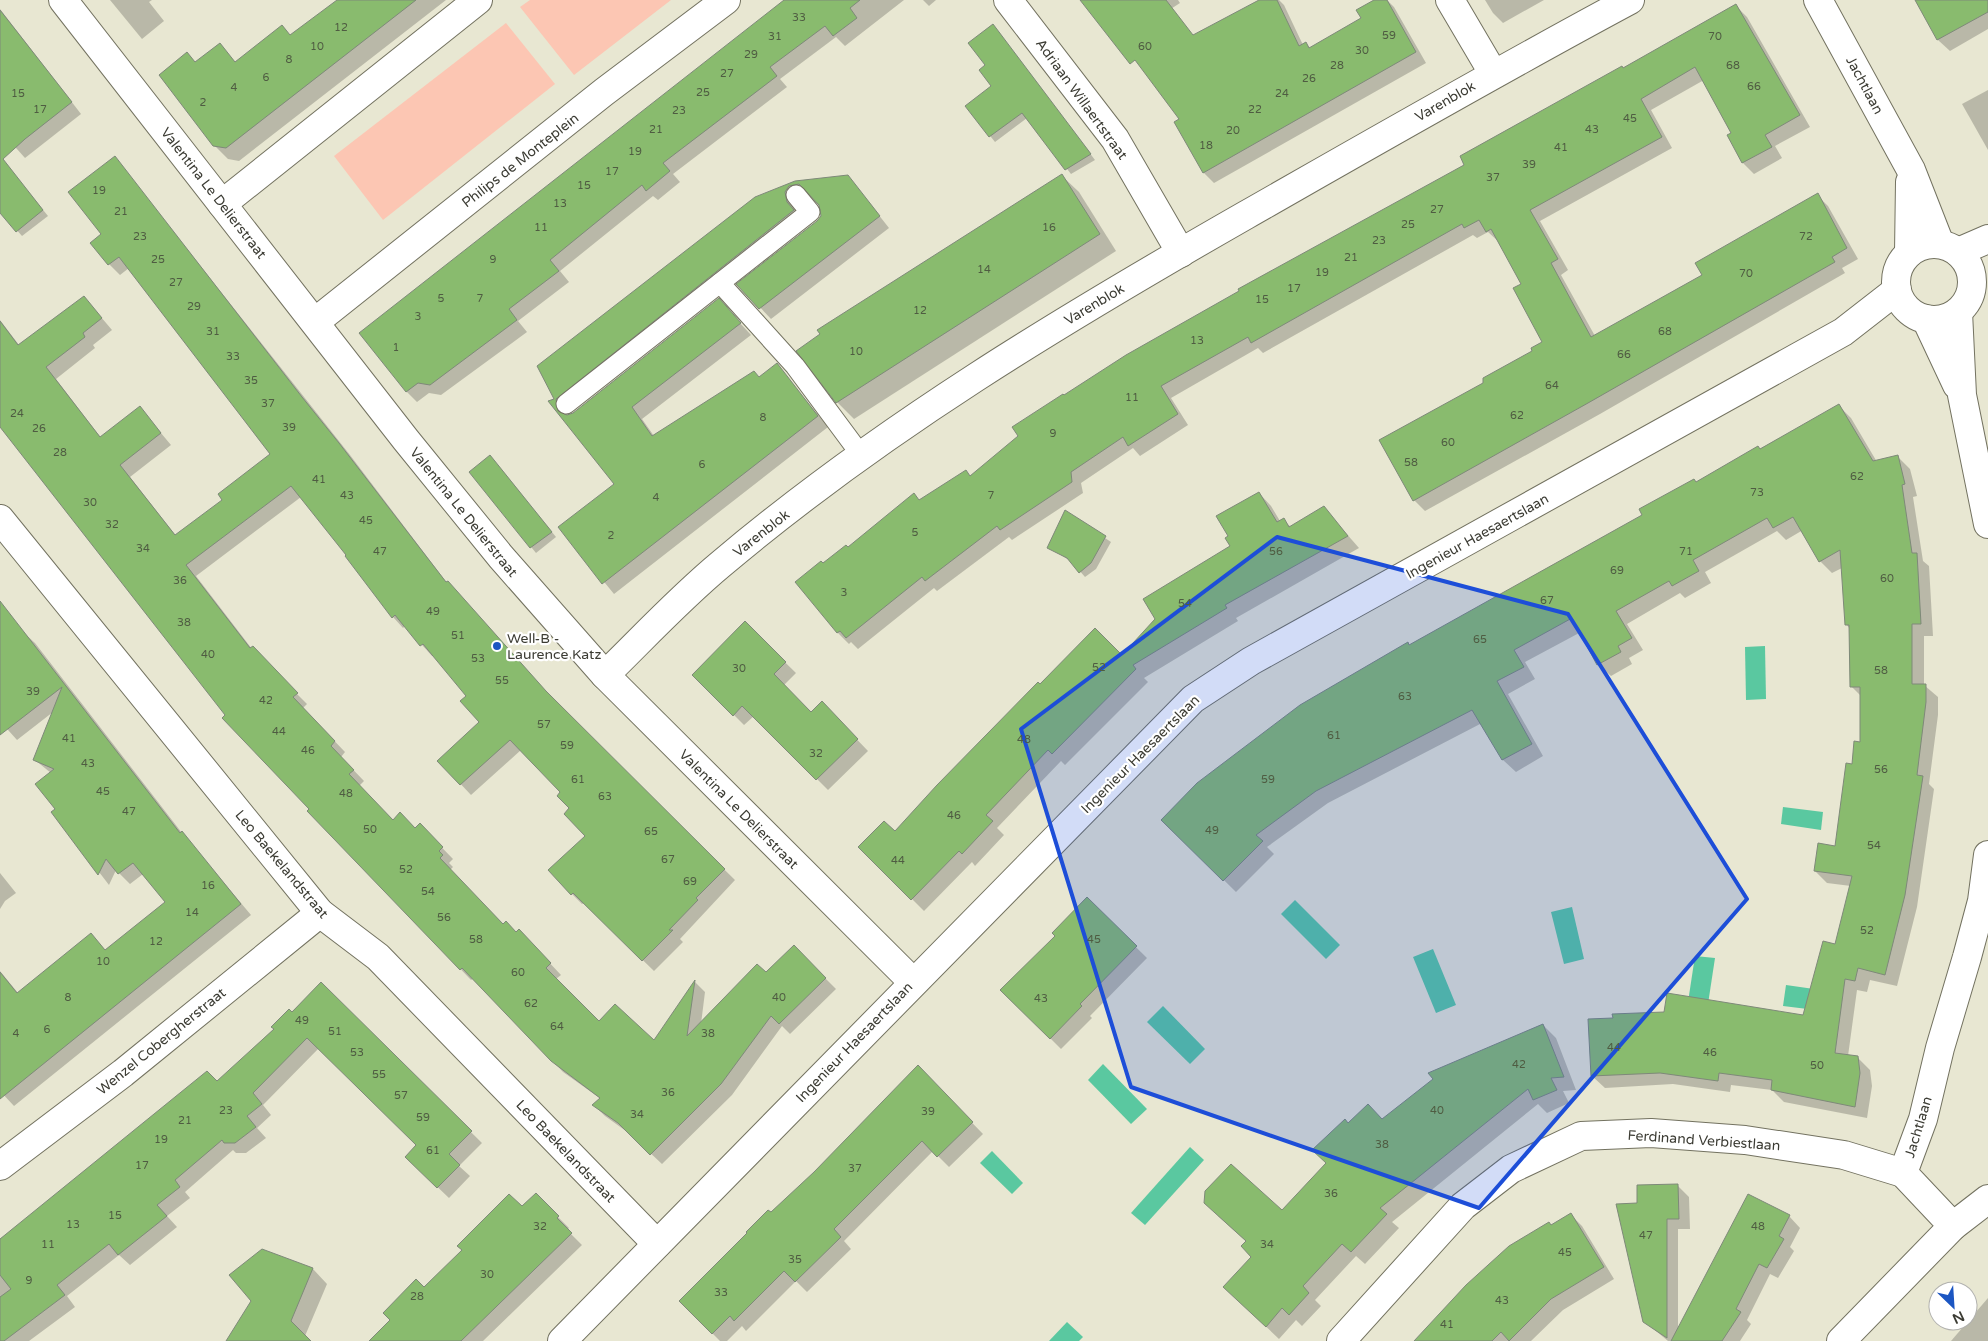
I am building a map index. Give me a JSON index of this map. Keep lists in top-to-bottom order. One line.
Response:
{"streets":{"street":["Jachtlaan","Adriaan Willaertstraat","Varenblok","Philips de Monteplein","Valentina Le Delierstraat","Ingenieur Haesaertslaan","Leo Baekelandstraat","Wenzel Cobergherstraat","Ferdinand Verbiestlaan"]},"crossings":[["Jachtlaan","Ingenieur Haesaertslaan"],["Jachtlaan","Ferdinand Verbiestlaan"],["Adriaan Willaertstraat","Varenblok"],["Varenblok","Valentina Le Delierstraat"],["Philips de Monteplein","Valentina Le Delierstraat"],["Valentina Le Delierstraat","Ingenieur Haesaertslaan"],["Ingenieur Haesaertslaan","Leo Baekelandstraat"],["Leo Baekelandstraat","Wenzel Cobergherstraat"]],"places":["Well-B - Laurence Katz"],"house_numbers":["33","12","59","31","70","10","60","30","29","8","28","68","27","6","26","66","4","25","15","24","2","17","22","23","45","21","43","20","18","41","19","39","17","37","15","19","13","27","21","25","11","16","23","72","23","21","25","9","14","19","70","27","17","5","7","15","29","12","3","31","68","13","1","10","66","33","35","64","11","37","24","62","8","39","26","9","60","28","58","6","62","41","73","43","7","4","30","45","32","5","2","34","47","56","71","69","60","36","3","67","54","49","38","51","65","40","53","52","30","58","55","39","63","42","57","44","61","41","48","59","46","32","43","56","61","59","45","48","63","47","46","50","49","65","54","67","44","52","69","16","54","14","56","52","58","45","12","10","60","8","40","43","62","49","64","6","51","4","38","44","53","46","42","50","55","36","57","23","40","39","34","59","21","19","38","61","17","37","36","15","13","32","48","47","11","34","45","35","30","9","33","28","43","41"],"north":"bottom right"}
